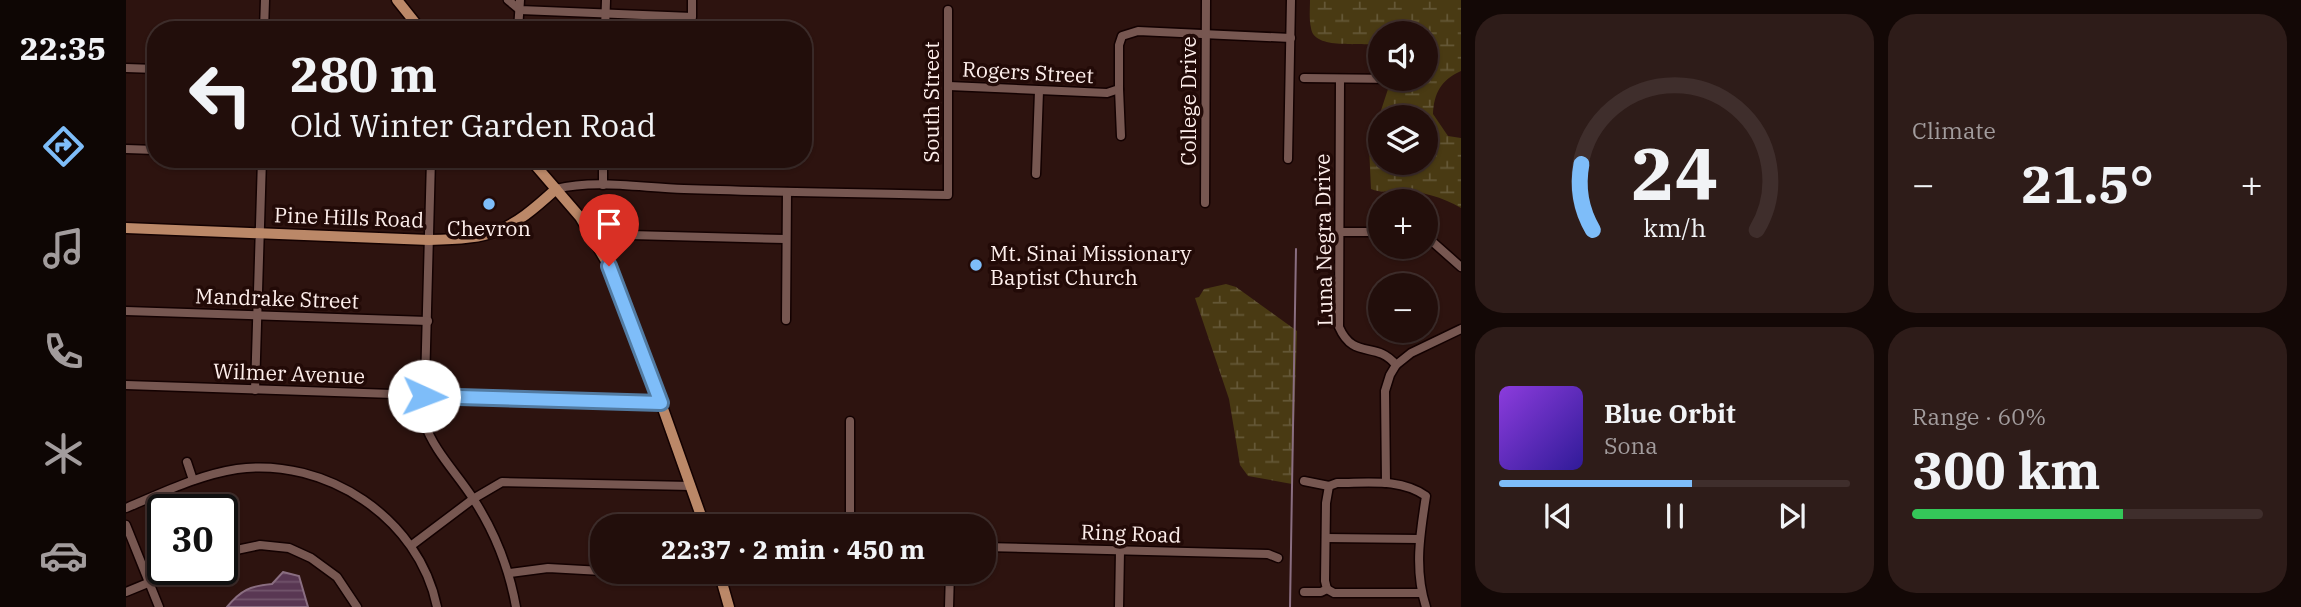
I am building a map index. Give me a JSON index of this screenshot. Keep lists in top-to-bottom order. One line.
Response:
{"streets":{"main road":["Pine Hills Road"],"street":["Rogers Street","College Drive","South Street","Luna Negra Drive","Mandrake Street","Wilmer Avenue","Ring Road"]},"crossings":[["Rogers Street","South Street"]],"places":["Chevron","Mt. Sinai Missionary Baptist Church"],"page":{"tabs":"22:35","tile":["Climate",["Range · 60%","300 km"]],"map_buttons":["+","−"],"turn":["280 m","Old Winter Garden Road"],"heat":["−","21.5°","+"],"song":["Blue Orbit","Sona"],"limit":"30","trip":"22:37 · 2 min · 450 m","gauge":["24","km/h"]}}
